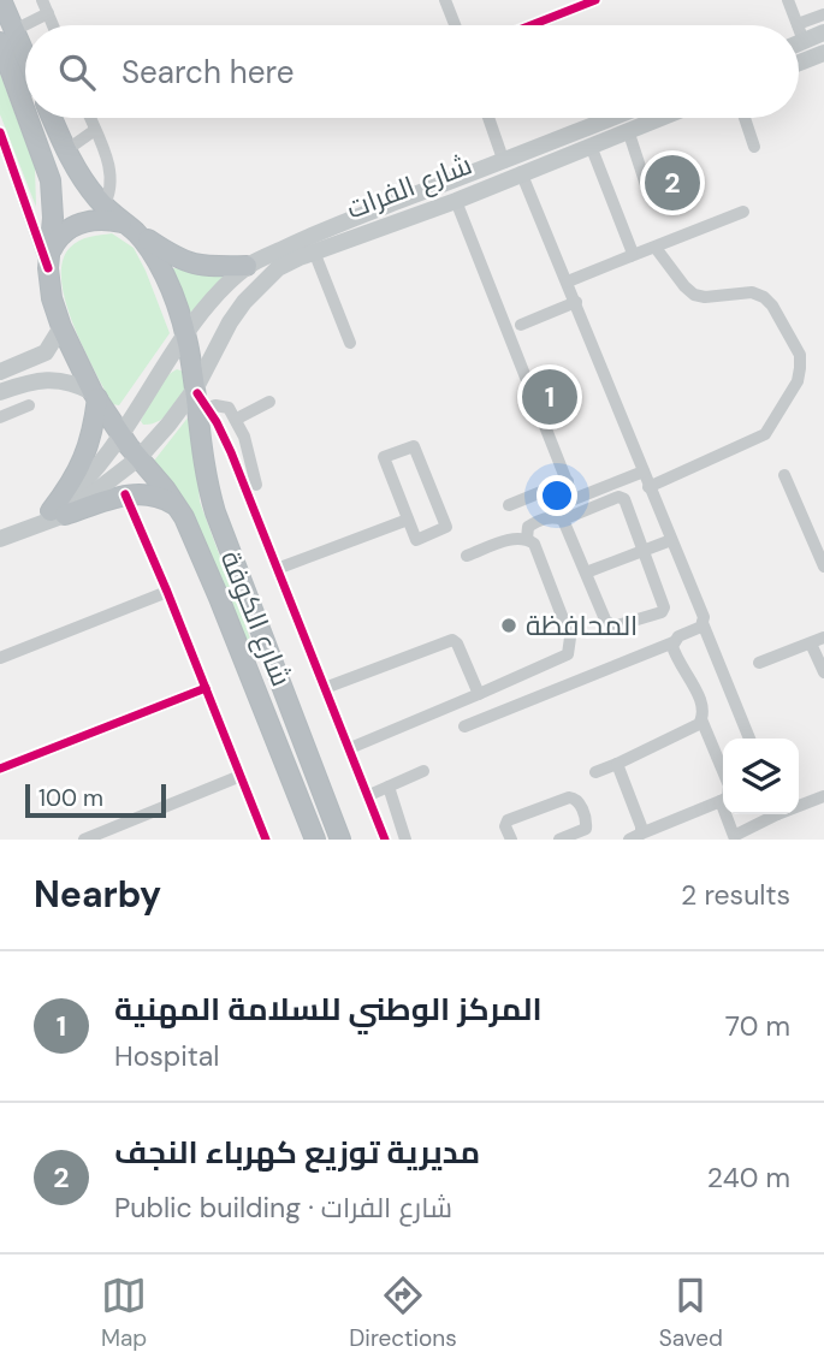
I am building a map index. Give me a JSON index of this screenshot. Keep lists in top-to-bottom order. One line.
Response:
{"streets":{"highway":["شارع الكوفة"],"main road":["شارع الفرات"]},"crossings":[["شارع الفرات","شارع الكوفة"]],"places":["المحافظة"],"scale_bar":"100 m","page":{"search":"Search here","pins":["2","1"],"scale":"100 m","heading":["Nearby","2 results"],"list":[{"mark":"1","name":"المركز الوطني للسلامة المهنية","note":"Hospital","value":"70 m"},{"mark":"2","name":"مديرية توزيع كهرباء النجف","note":"Public building · شارع الفرات","value":"240 m"}],"nav":["Map","Directions","Saved"]}}
